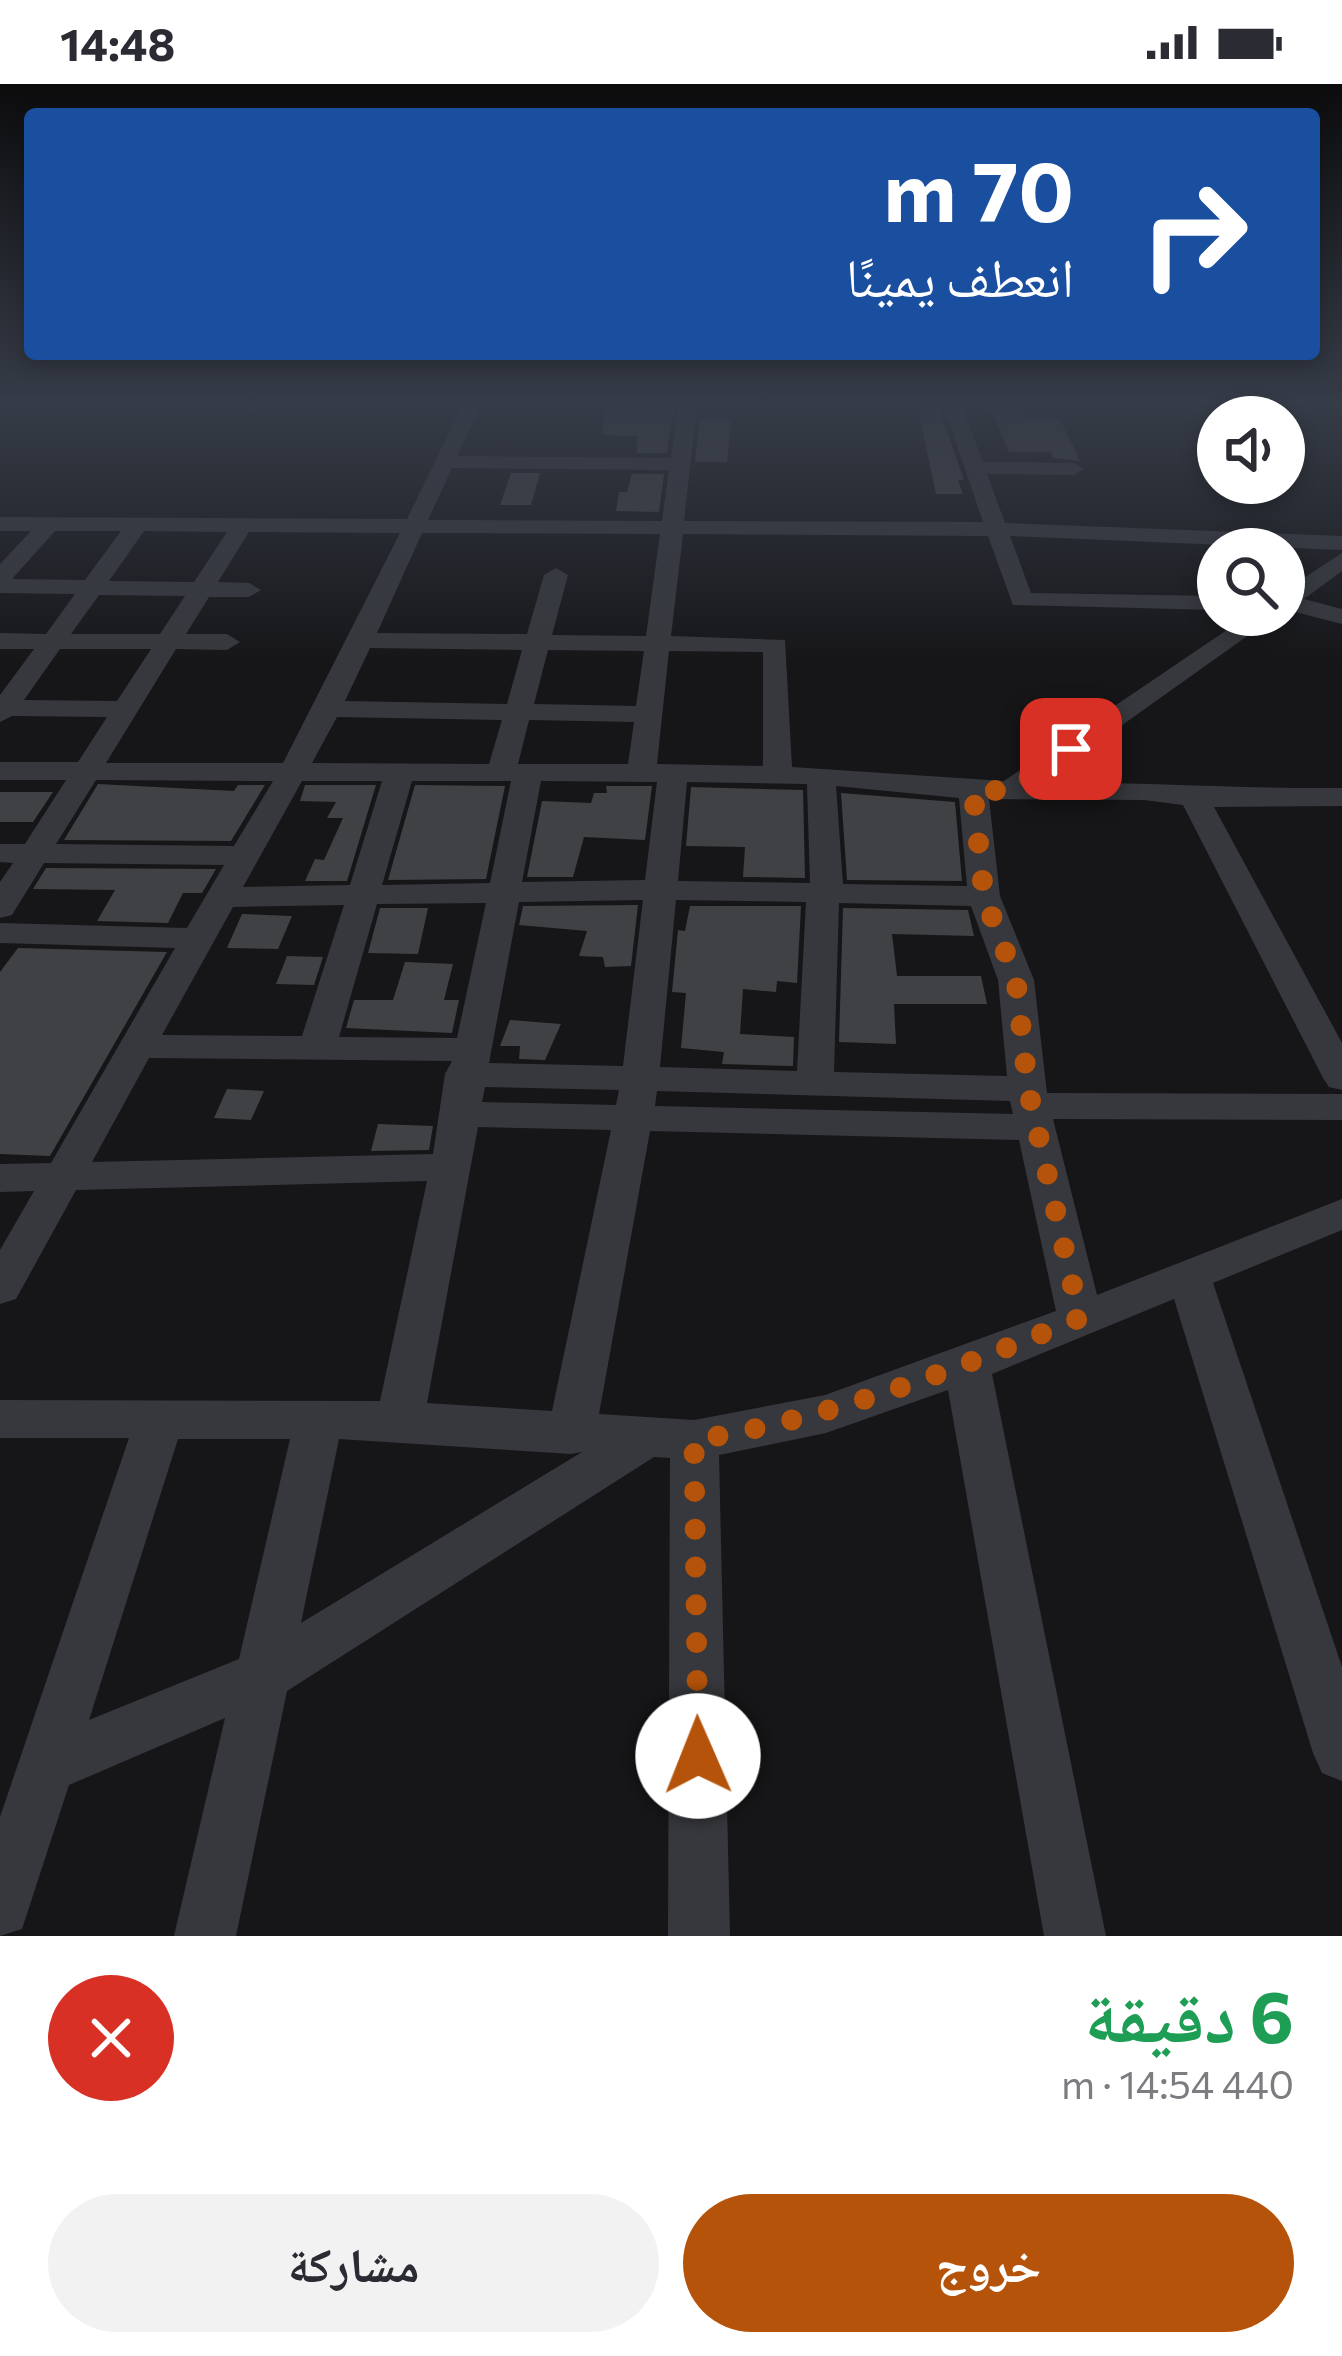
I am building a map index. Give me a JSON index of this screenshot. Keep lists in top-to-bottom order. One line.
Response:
{"page":{"status":"14:48","turn":["70 m","انعطف يمينًا"],"heading":["6 دقيقة","440 m · 14:54"],"buttons":["خروج","مشاركة"]}}
